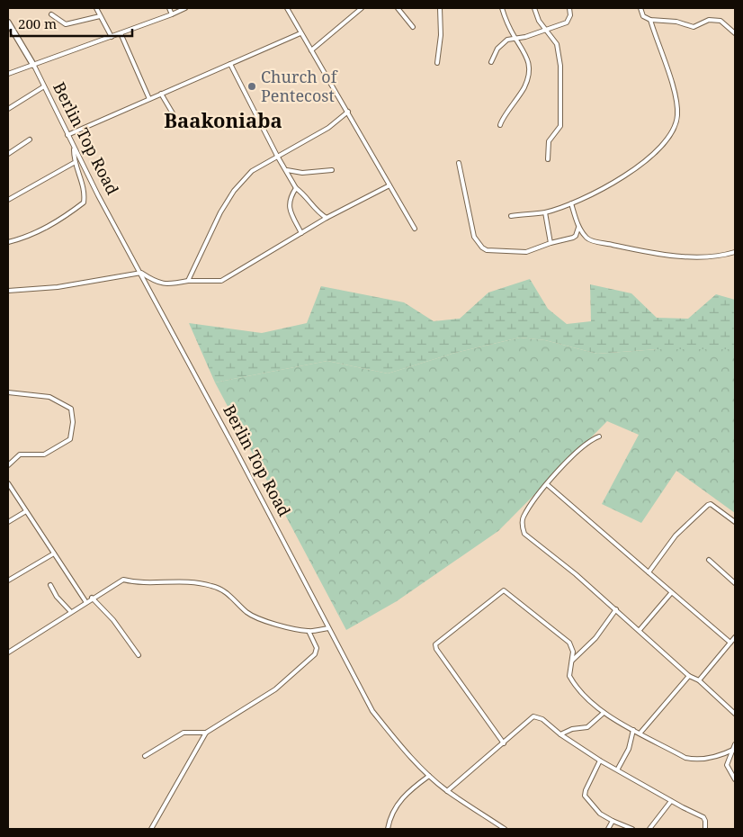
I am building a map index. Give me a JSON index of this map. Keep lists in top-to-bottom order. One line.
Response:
{"streets":{"street":["Berlin Top Road"]},"districts":["Baakoniaba"],"places":["Church of Pentecost"],"scale_bar":"200 m"}
